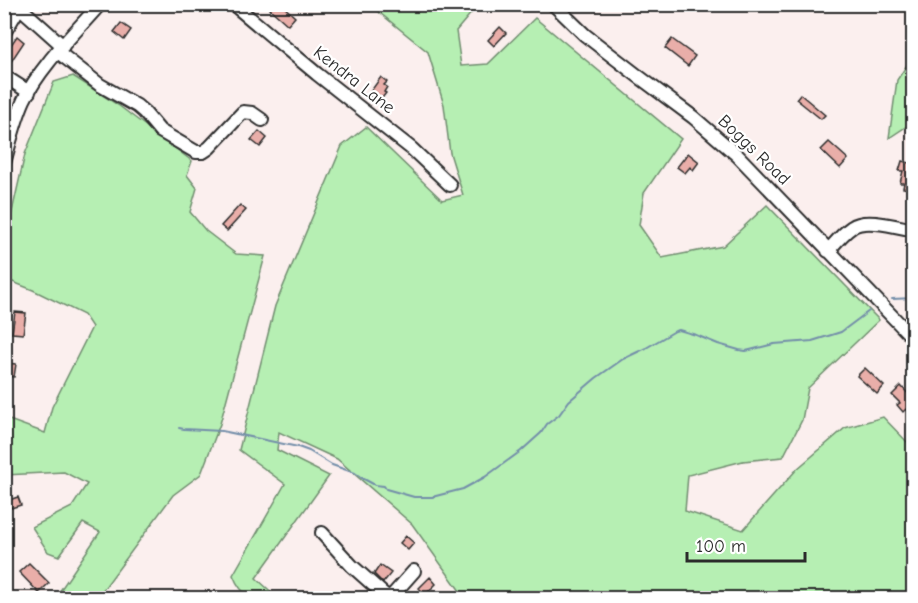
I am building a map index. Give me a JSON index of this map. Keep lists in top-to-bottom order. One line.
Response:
{"streets":{"street":["Kendra Lane","Boggs Road"]},"scale_bar":"100 m"}
